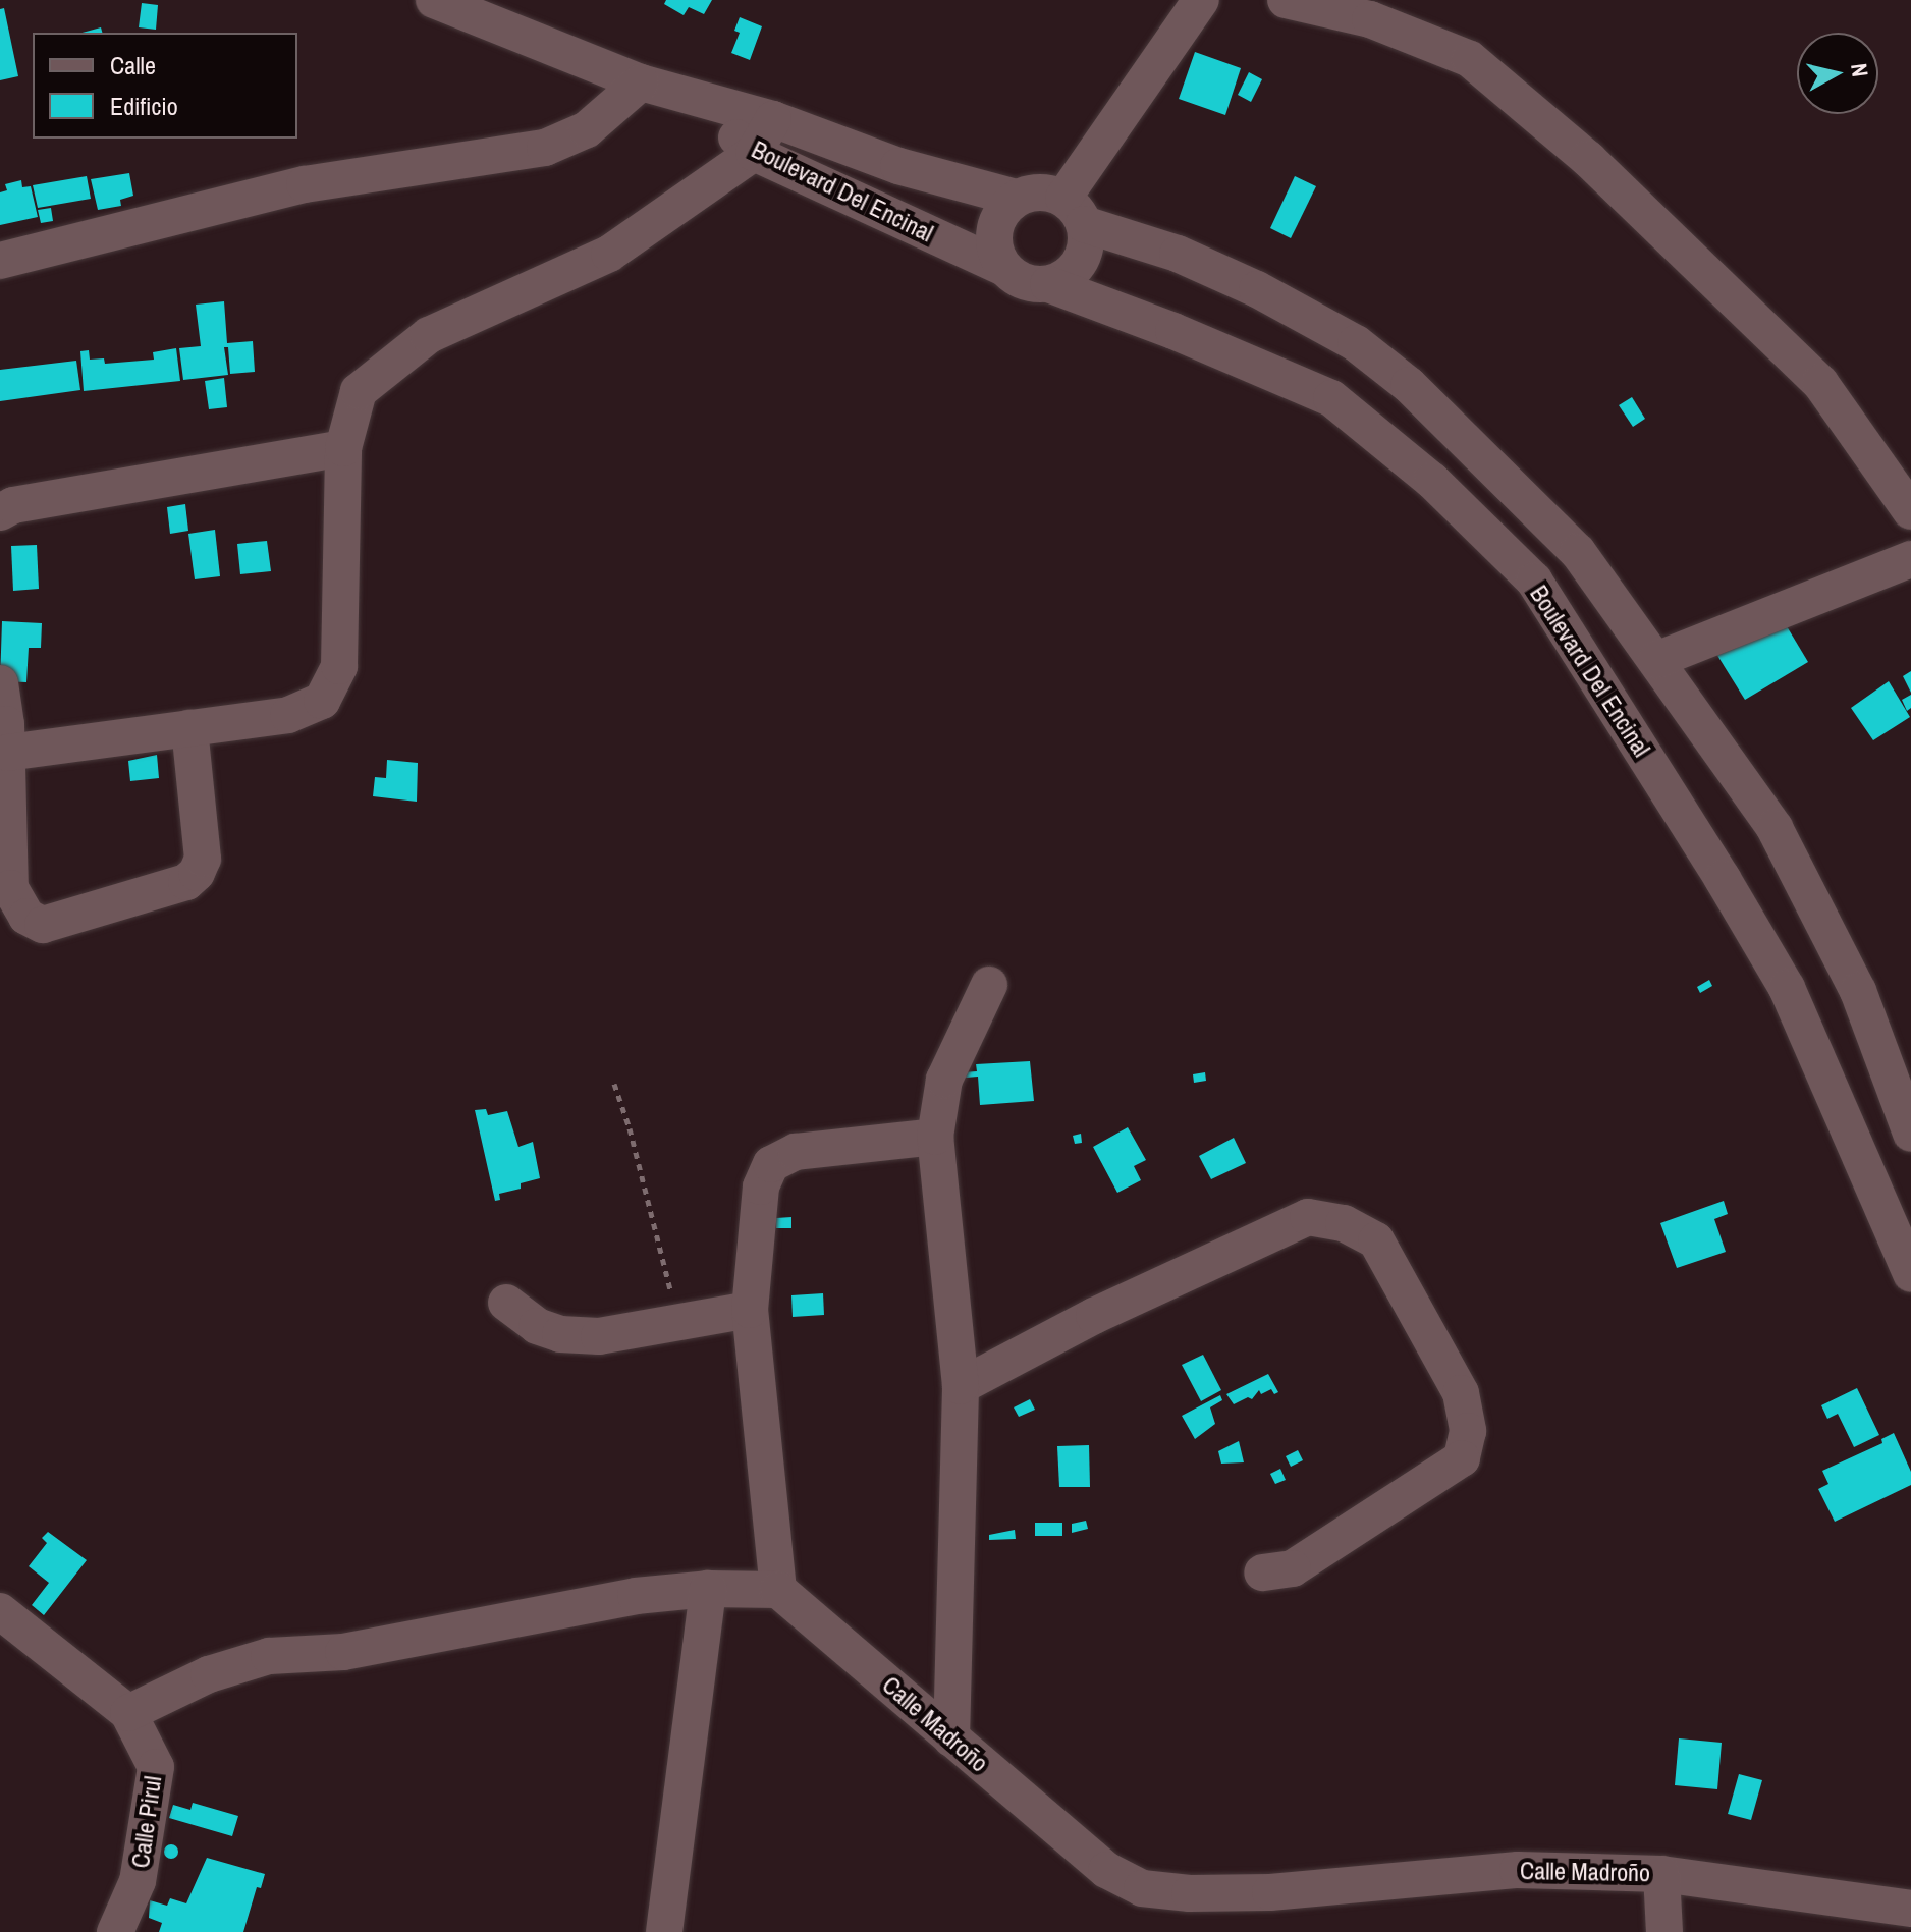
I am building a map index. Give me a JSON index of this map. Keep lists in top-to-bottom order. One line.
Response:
{"streets":{"street":["Boulevard Del Encinal","Calle Madroño","Calle Pirul"]},"legend":["Calle","Edificio"],"north":"right"}
